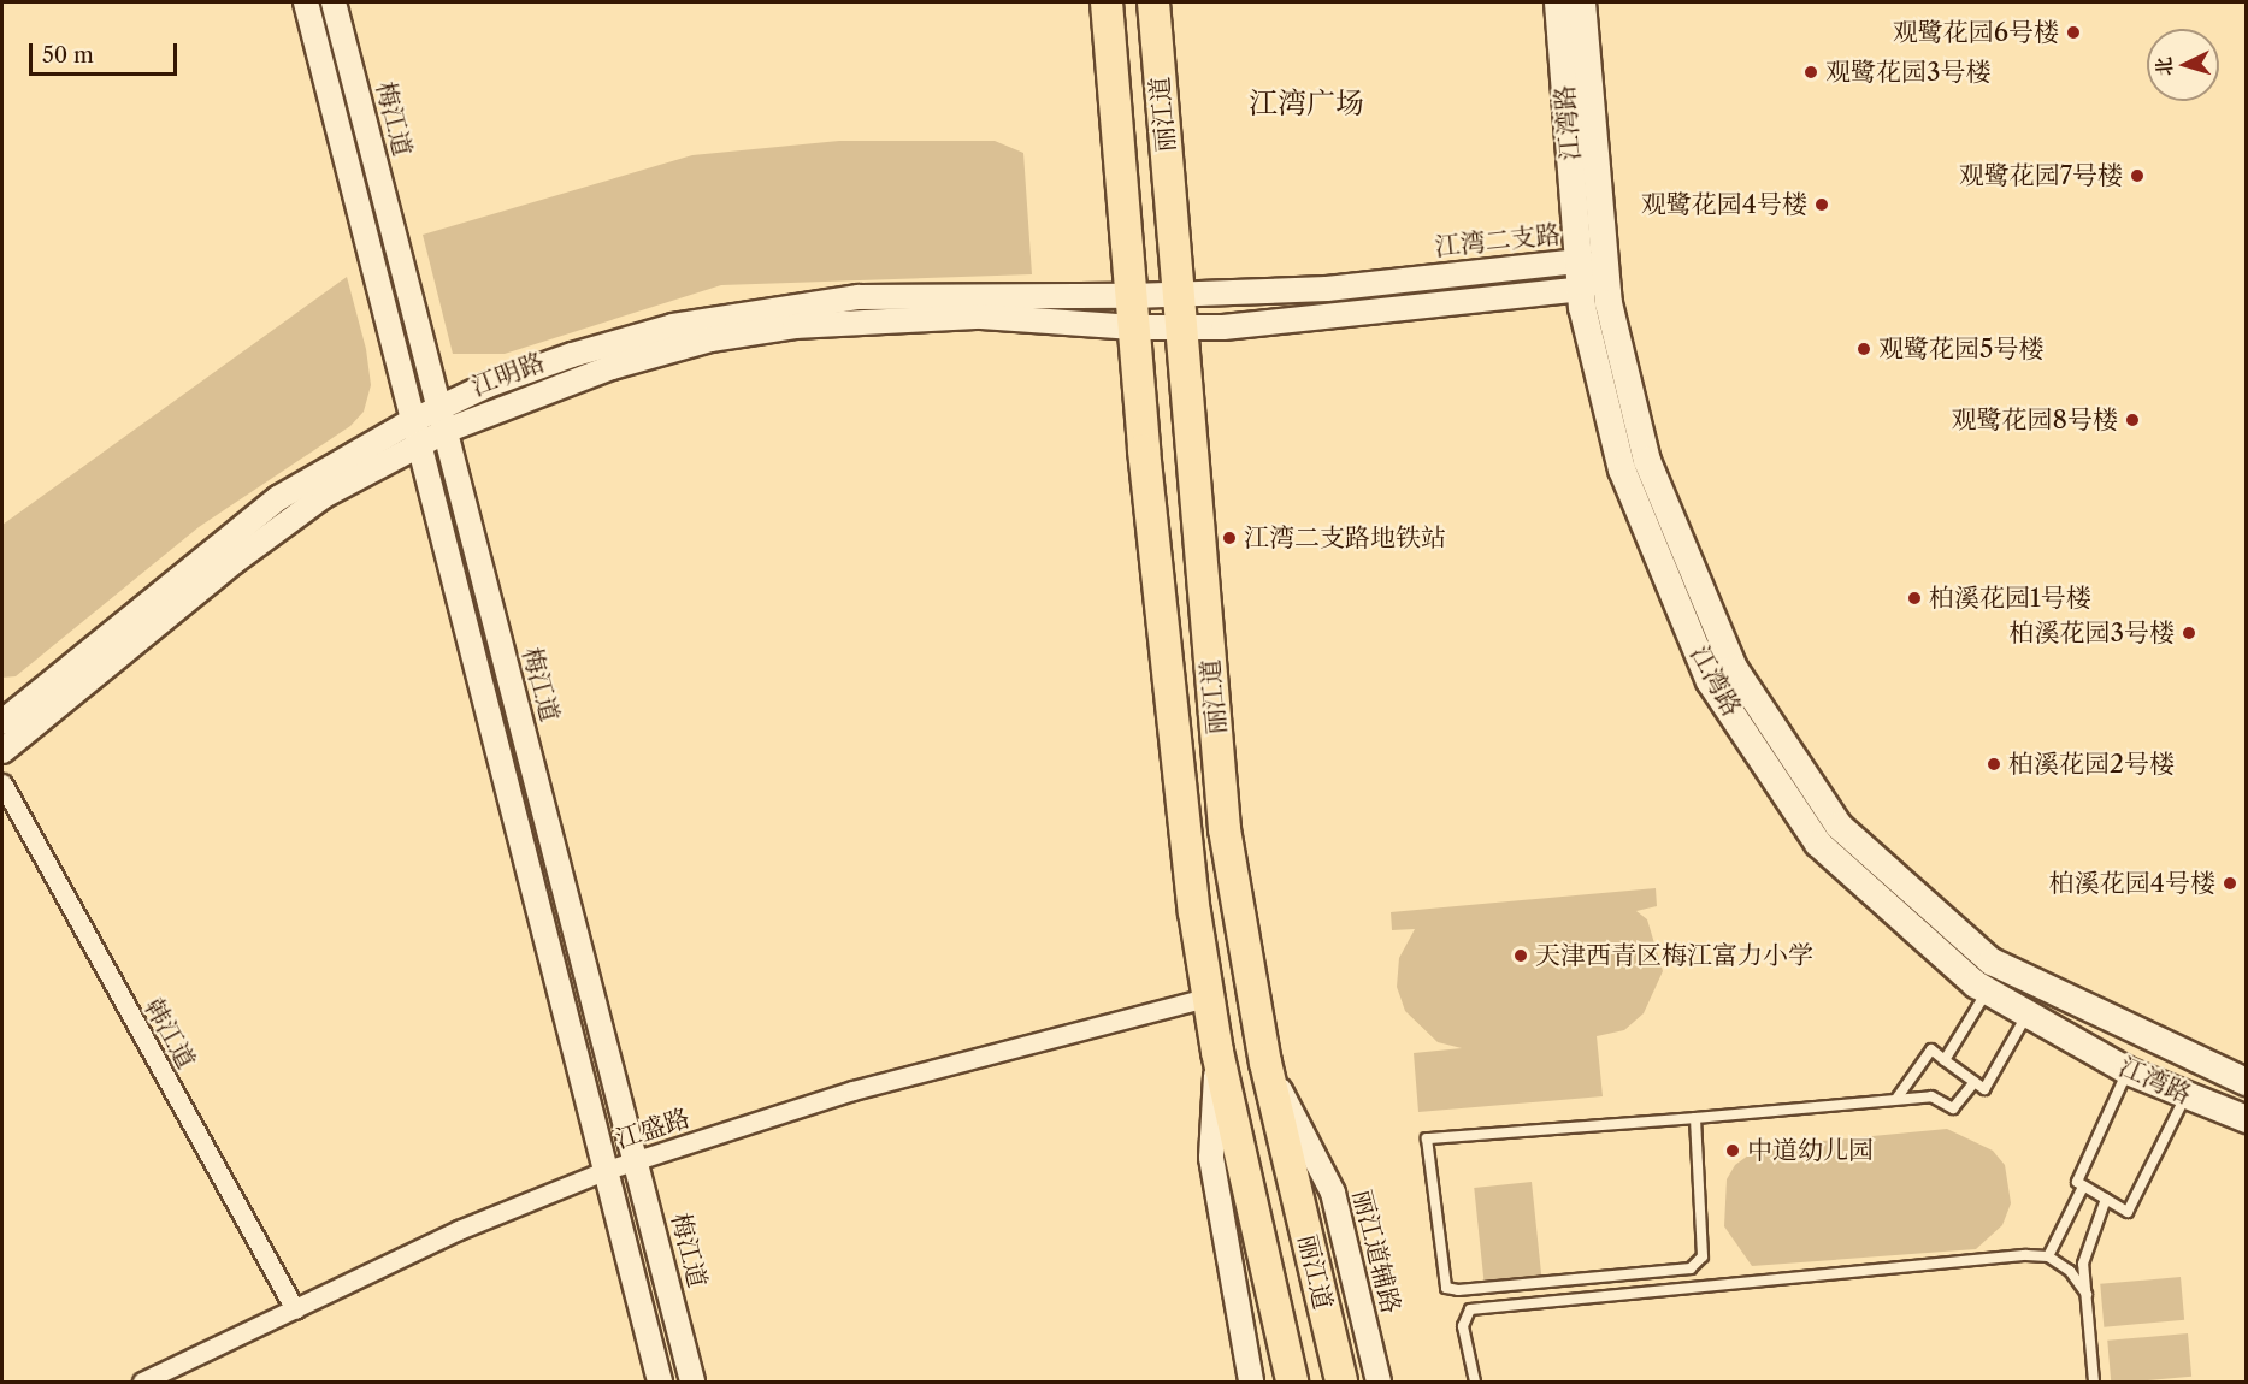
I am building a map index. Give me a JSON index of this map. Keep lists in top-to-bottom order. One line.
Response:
{"streets":{"main road":["丽江道","江湾路"],"street":["梅江道","江湾二支路","江明路","韩江道","江盛路","丽江道辅路"]},"crossings":[["丽江道","江湾二支路"],["丽江道","江明路"],["丽江道","江盛路"],["丽江道","丽江道辅路"],["梅江道","江明路"],["梅江道","江盛路"],["江湾路","江湾二支路"],["江湾二支路","江明路"],["韩江道","江盛路"]],"districts":["江湾广场"],"places":["观鹭花园6号楼","观鹭花园3号楼","观鹭花园7号楼","观鹭花园4号楼","观鹭花园5号楼","观鹭花园8号楼","江湾二支路地铁站","柏溪花园1号楼","柏溪花园3号楼","柏溪花园2号楼","柏溪花园4号楼","天津西青区梅江富力小学","中道幼儿园"],"scale_bar":"50 m","north":"left"}
